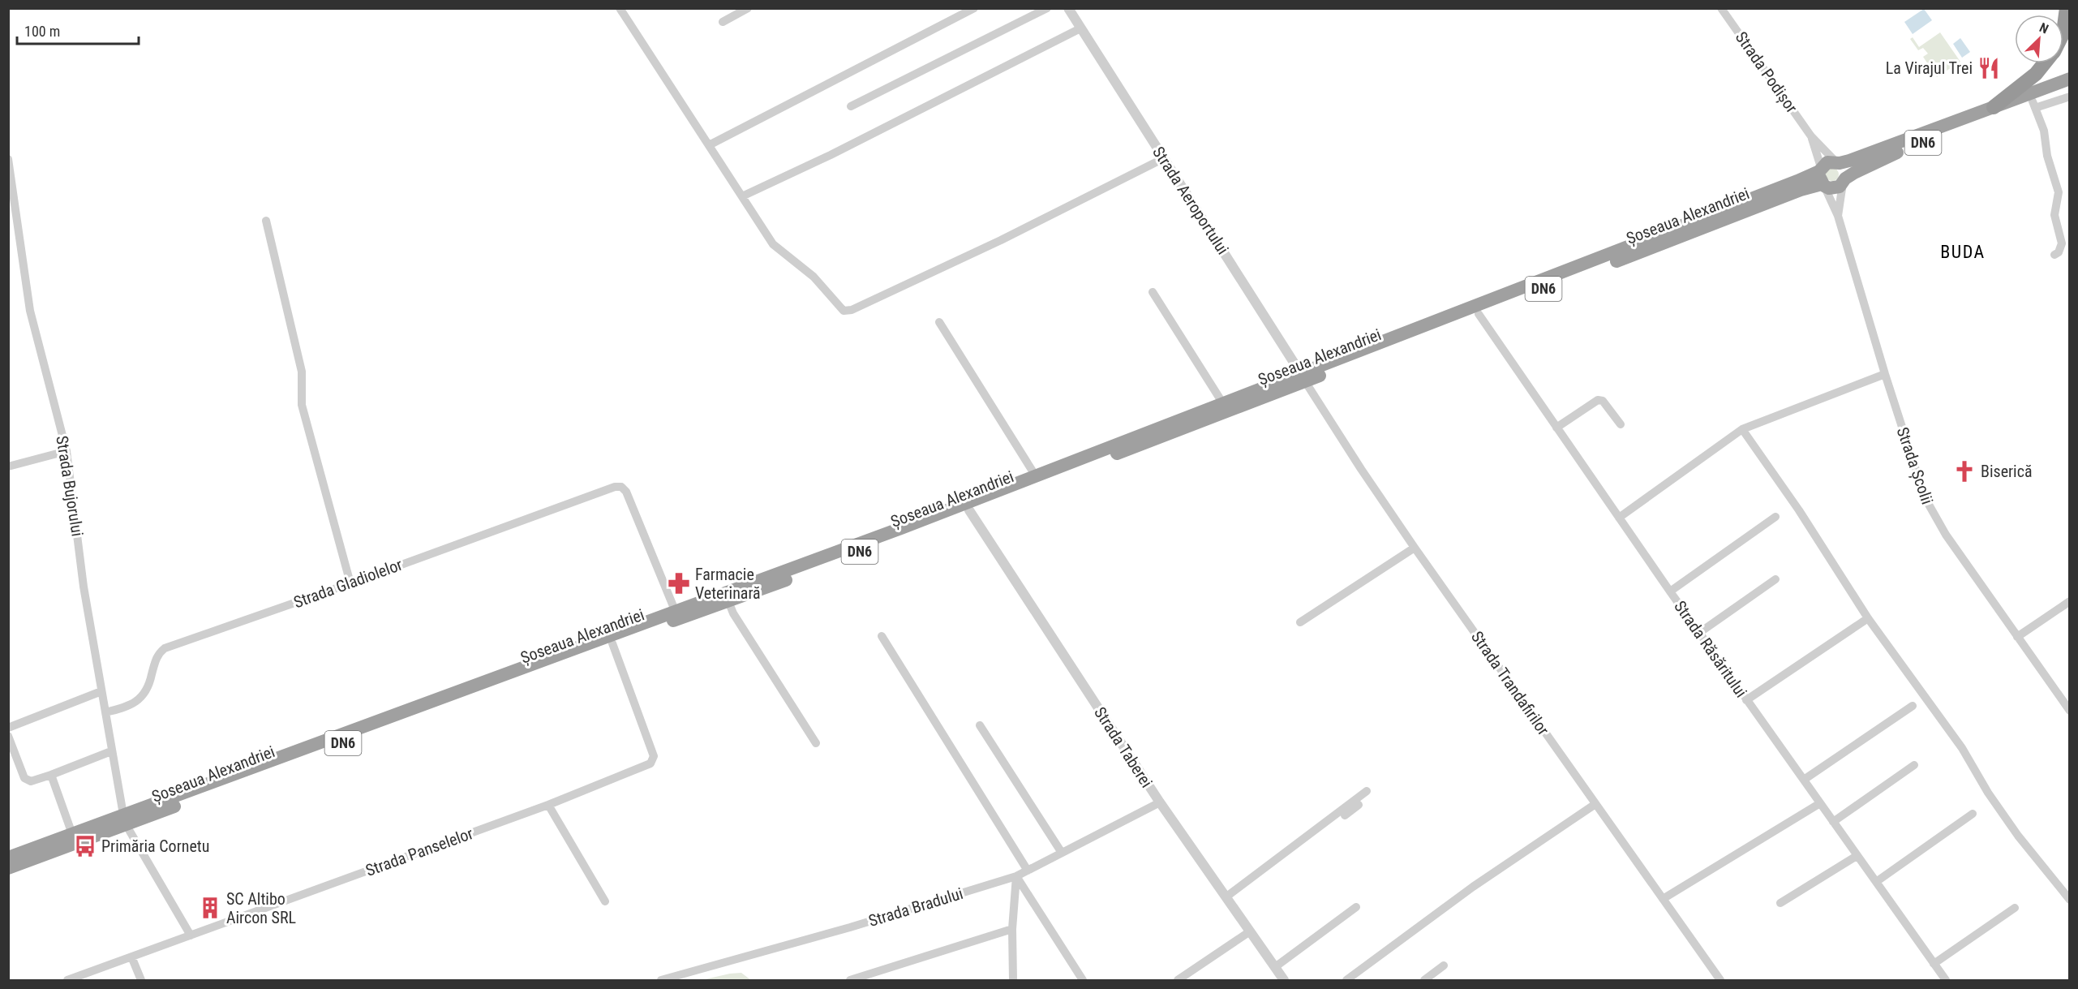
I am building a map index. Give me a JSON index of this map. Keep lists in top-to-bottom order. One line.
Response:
{"streets":{"highway":["DN6","Șoseaua Alexandriei"],"street":["Strada Podișor","Strada Aeroportului","Strada Școlii","Strada Bujorului","Strada Gladiolelor","Strada Răsăritului","Strada Trandafirilor","Strada Taberei","Strada Panselelor","Strada Bradului"]},"crossings":[["Strada Podișor","Șoseaua Alexandriei"],["Strada Podișor","Strada Școlii"],["Strada Aeroportului","Șoseaua Alexandriei"],["Strada Aeroportului","Strada Trandafirilor"],["Șoseaua Alexandriei","Strada Școlii"],["Șoseaua Alexandriei","Strada Bujorului"],["Șoseaua Alexandriei","Strada Gladiolelor"],["Șoseaua Alexandriei","Strada Răsăritului"],["Șoseaua Alexandriei","Strada Trandafirilor"],["Șoseaua Alexandriei","Strada Taberei"],["Șoseaua Alexandriei","Strada Panselelor"],["Strada Bujorului","Strada Gladiolelor"],["Strada Bujorului","Strada Panselelor"],["Strada Taberei","Strada Bradului"]],"districts":["BUDA"],"places":{"restaurant":["La Virajul Trei"],"church":["Biserică"],"pharmacy":["Farmacie Veterinară"],"bus stop":["Primăria Cornetu"],"building":["SC Altibo Aircon SRL"]},"scale_bar":"100 m","north":"top right"}
